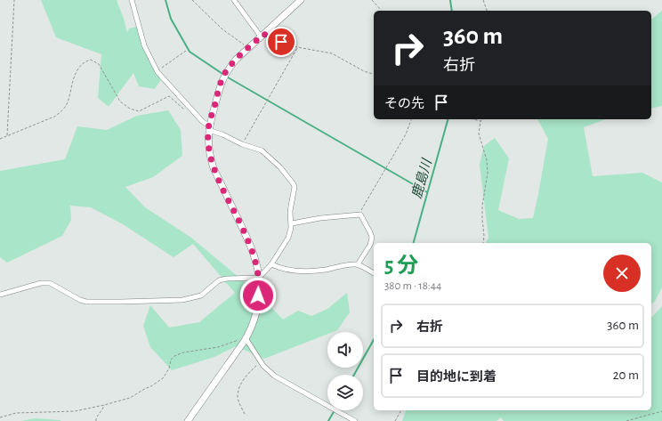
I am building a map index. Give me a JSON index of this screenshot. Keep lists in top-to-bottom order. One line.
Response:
{"water":["鹿島川"],"page":{"turn":["360 m","右折"],"then":"その先","heading":["5 分","380 m · 18:44"],"list":[{"name":"右折","value":"360 m"},{"name":"目的地に到着","value":"20 m"}]}}
